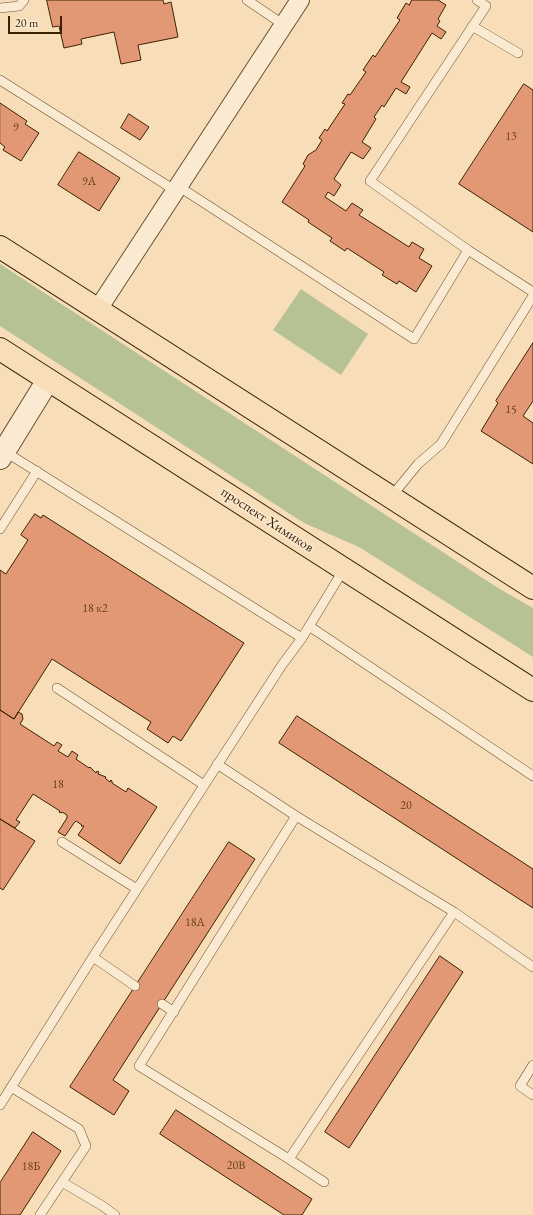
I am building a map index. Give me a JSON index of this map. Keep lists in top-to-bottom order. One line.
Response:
{"streets":{"main road":["проспект Химиков"]},"house_numbers":["9","13","9А","15","18 к2","18","20","18А","20В","18Б"],"scale_bar":"20 m"}
